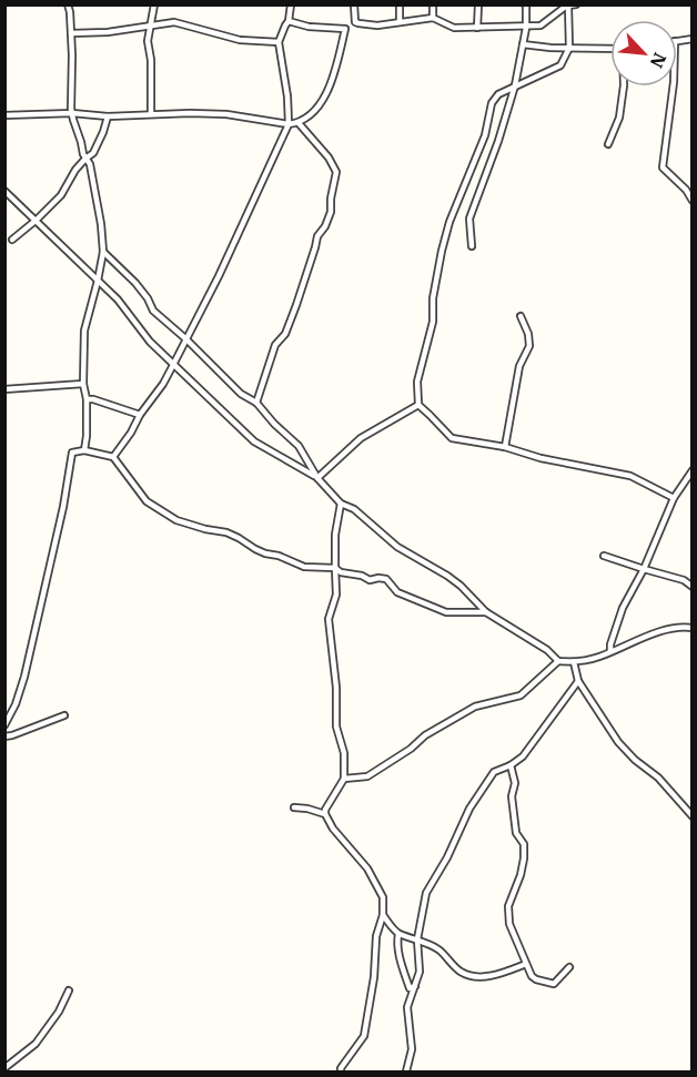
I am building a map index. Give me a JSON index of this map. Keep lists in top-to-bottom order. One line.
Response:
{"north":"bottom right"}
